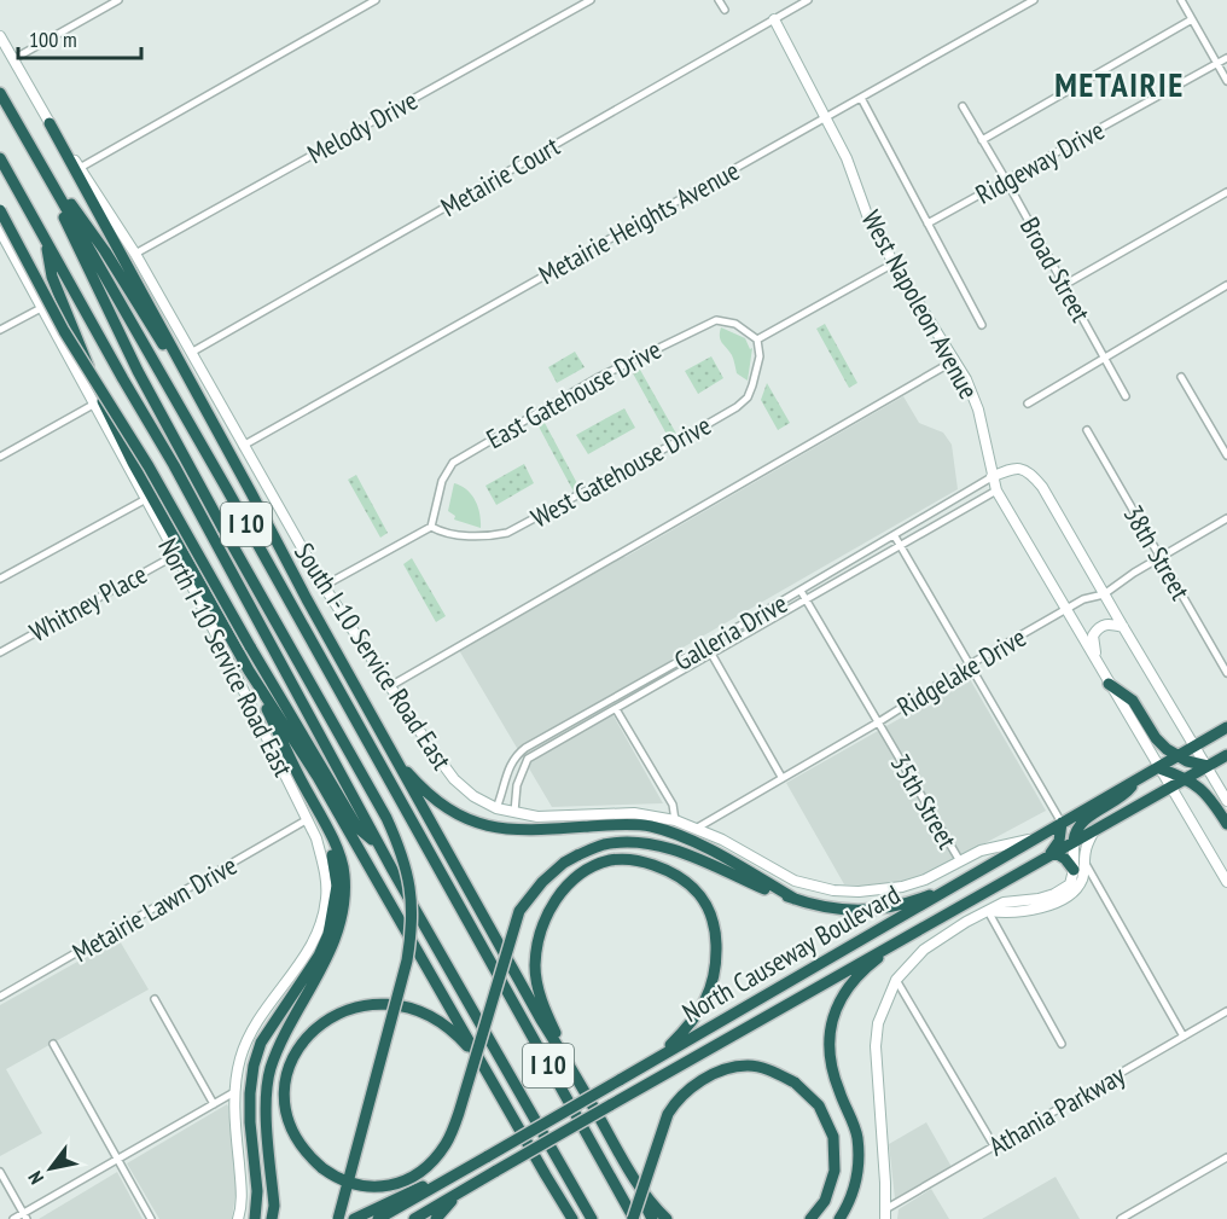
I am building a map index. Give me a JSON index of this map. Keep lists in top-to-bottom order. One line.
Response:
{"streets":{"highway":["I 10","North Causeway Boulevard"],"street":["Melody Drive","Ridgeway Drive","Metairie Court","Metairie Heights Avenue","Broad Street","West Napoleon Avenue","East Gatehouse Drive","West Gatehouse Drive","38th Street","Whitney Place","Galleria Drive","South I-10 Service Road East","North I-10 Service Road East","Ridgelake Drive","35th Street","Metairie Lawn Drive","Athania Parkway"]},"crossings":[["Melody Drive","South I-10 Service Road East"],["Ridgeway Drive","Broad Street"],["Metairie Court","West Napoleon Avenue"],["Metairie Court","South I-10 Service Road East"],["Metairie Heights Avenue","West Napoleon Avenue"],["Metairie Heights Avenue","South I-10 Service Road East"],["West Napoleon Avenue","Galleria Drive"],["West Napoleon Avenue","Ridgelake Drive"],["West Napoleon Avenue","North Causeway Boulevard"],["East Gatehouse Drive","West Gatehouse Drive"],["38th Street","Ridgelake Drive"],["Whitney Place","North I-10 Service Road East"],["Galleria Drive","South I-10 Service Road East"],["Galleria Drive","35th Street"],["South I-10 Service Road East","Ridgelake Drive"],["South I-10 Service Road East","35th Street"],["South I-10 Service Road East","North Causeway Boulevard"],["North I-10 Service Road East","Metairie Lawn Drive"],["Ridgelake Drive","35th Street"]],"districts":["METAIRIE"],"scale_bar":"100 m","north":"bottom left"}
